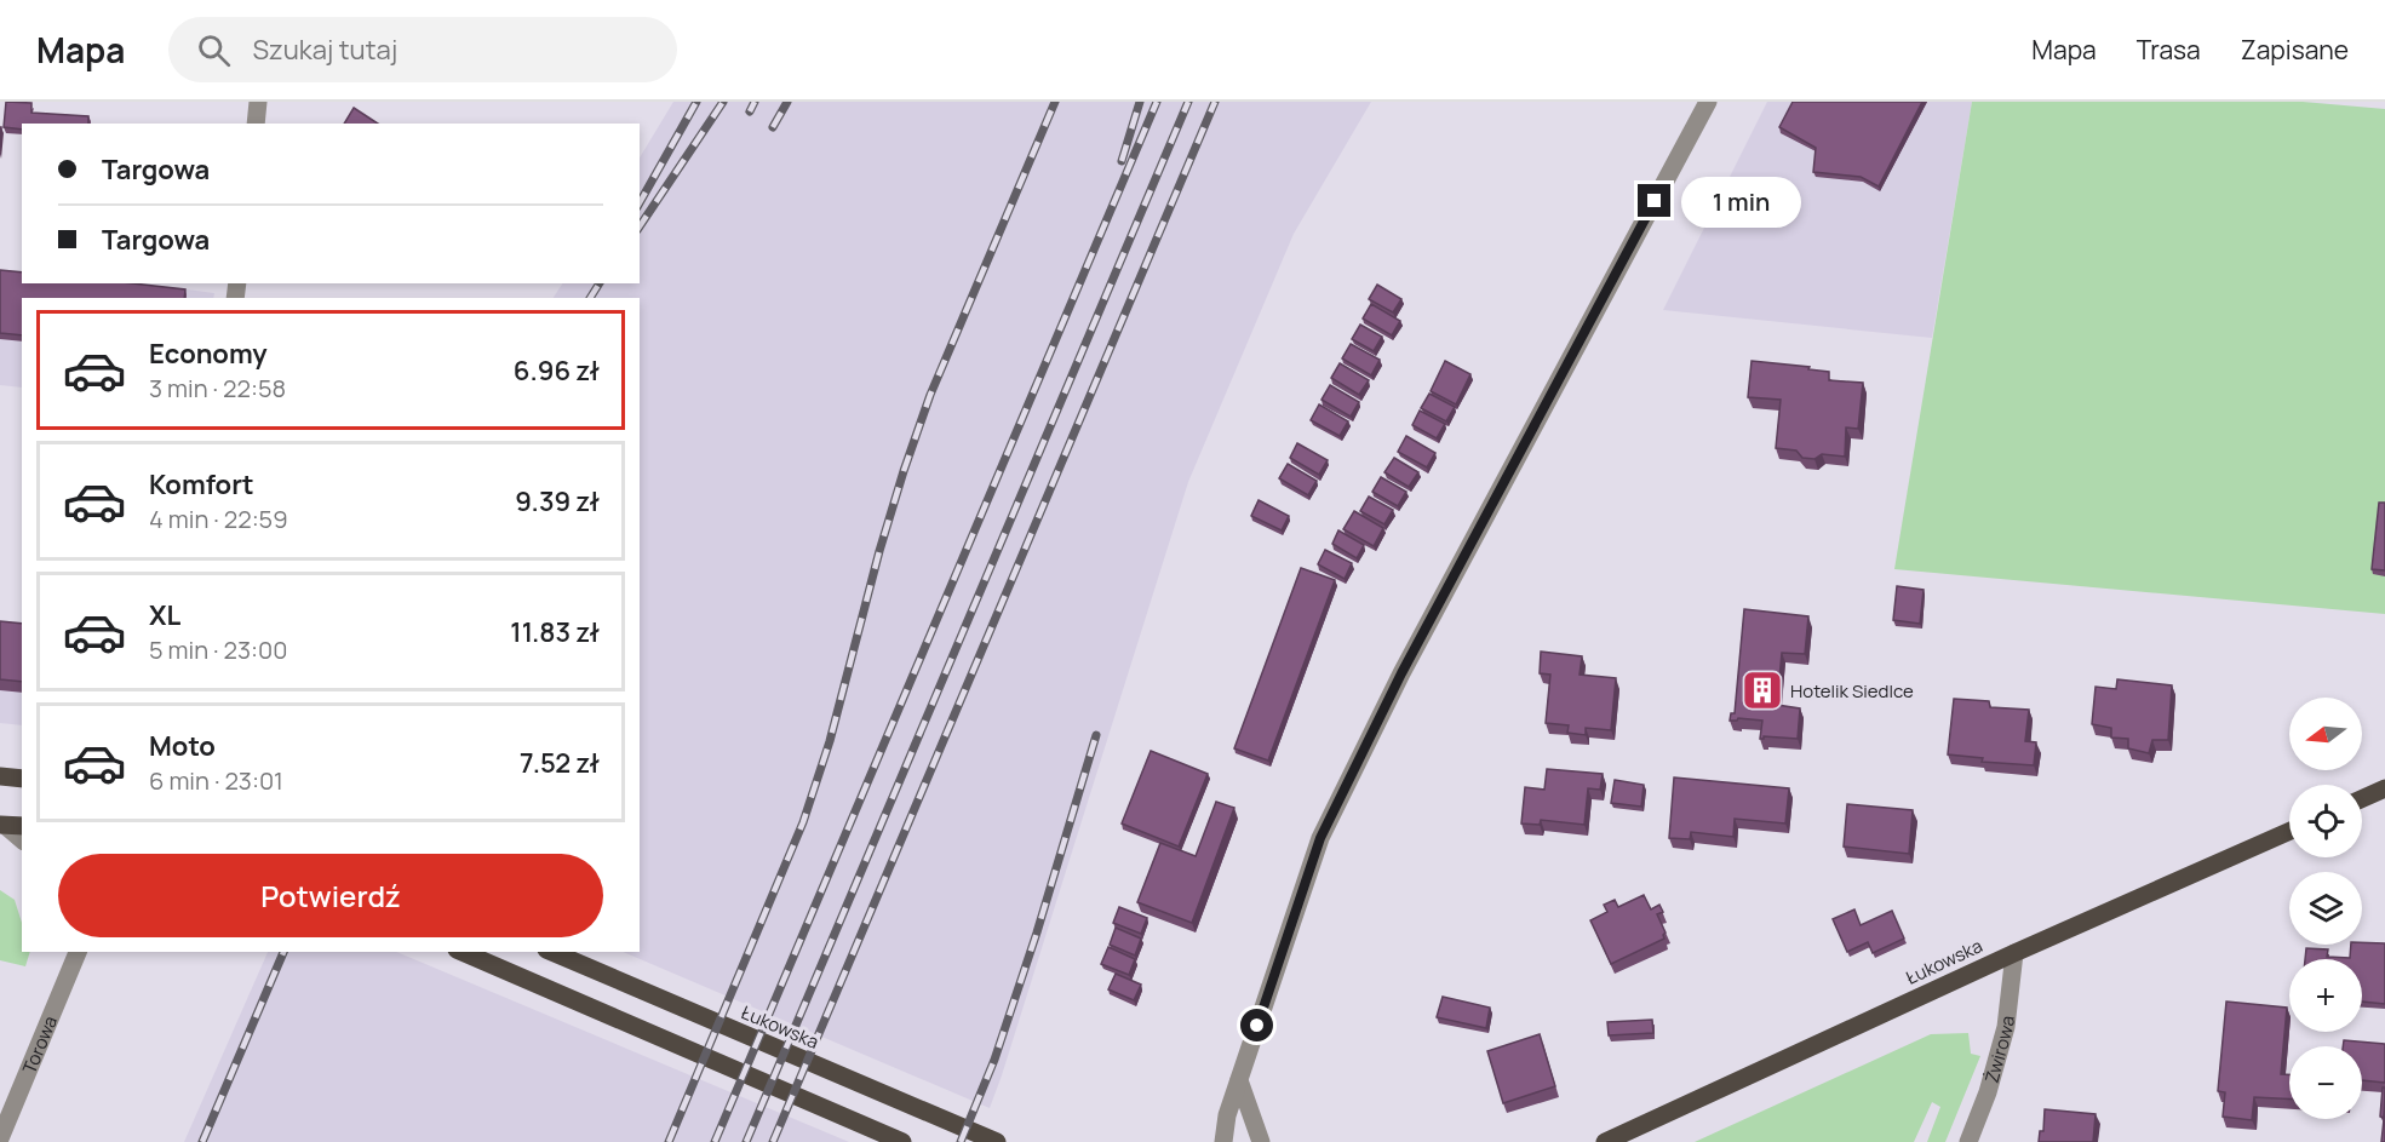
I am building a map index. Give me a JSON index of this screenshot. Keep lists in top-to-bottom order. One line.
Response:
{"streets":{"main road":["Łukowska"],"street":["Torowa","Żwirowa"]},"crossings":[["Łukowska","Żwirowa"]],"places":{"building":["Hotelik Siedlce"]},"north":"left","page":{"header":"Mapa","search":"Szukaj tutaj","nav":["Mapa","Trasa","Zapisane"],"banner":["Targowa","Targowa"],"bubble":"1 min","list":[{"name":"Economy","note":"3 min · 22:58","value":"6.96 zł"},{"name":"Komfort","note":"4 min · 22:59","value":"9.39 zł"},{"name":"XL","note":"5 min · 23:00","value":"11.83 zł"},{"name":"Moto","note":"6 min · 23:01","value":"7.52 zł"}],"map_buttons":["+","−"],"buttons":"Potwierdź"}}
